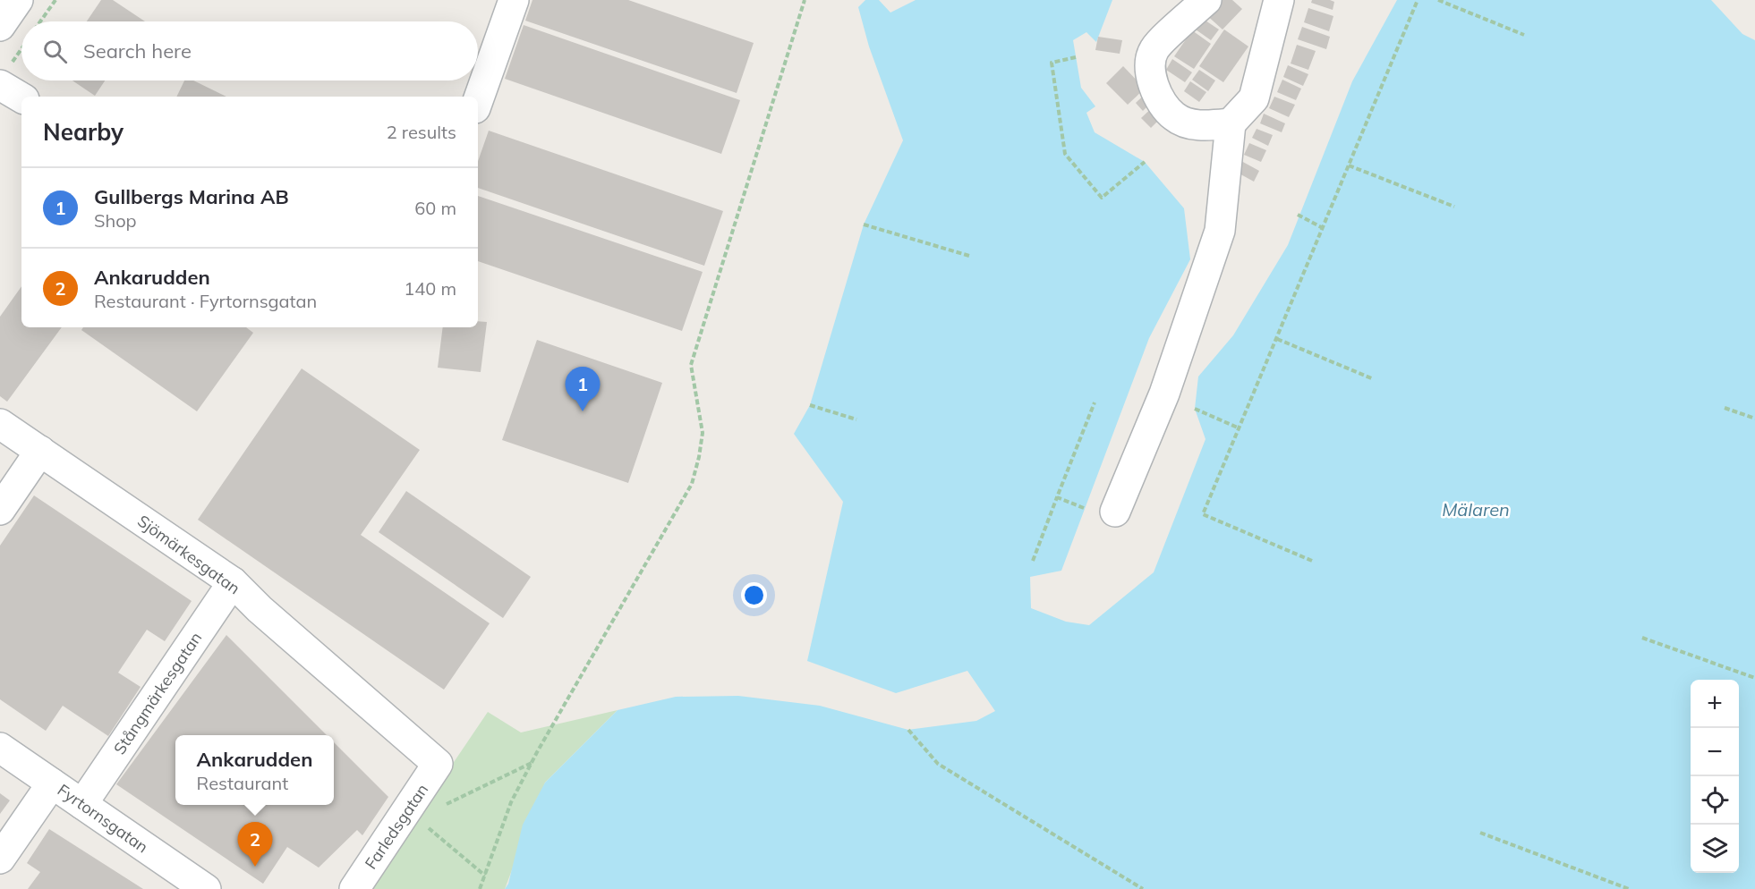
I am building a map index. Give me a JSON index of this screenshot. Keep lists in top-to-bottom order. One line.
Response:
{"streets":{"street":["Sjömärkesgatan","Stångmärkesgatan","Fyrtornsgatan","Farledsgatan"]},"crossings":[["Sjömärkesgatan","Stångmärkesgatan"],["Sjömärkesgatan","Farledsgatan"],["Stångmärkesgatan","Fyrtornsgatan"]],"water":["Mälaren"],"page":{"search":"Search here","heading":["Nearby","2 results"],"list":[{"mark":"1","name":"Gullbergs Marina AB","note":"Shop","value":"60 m"},{"mark":"2","name":"Ankarudden","note":"Restaurant · Fyrtornsgatan","value":"140 m"}],"pins":["1","2"],"map_buttons":["+","−"],"popup":["Ankarudden","Restaurant"]}}
